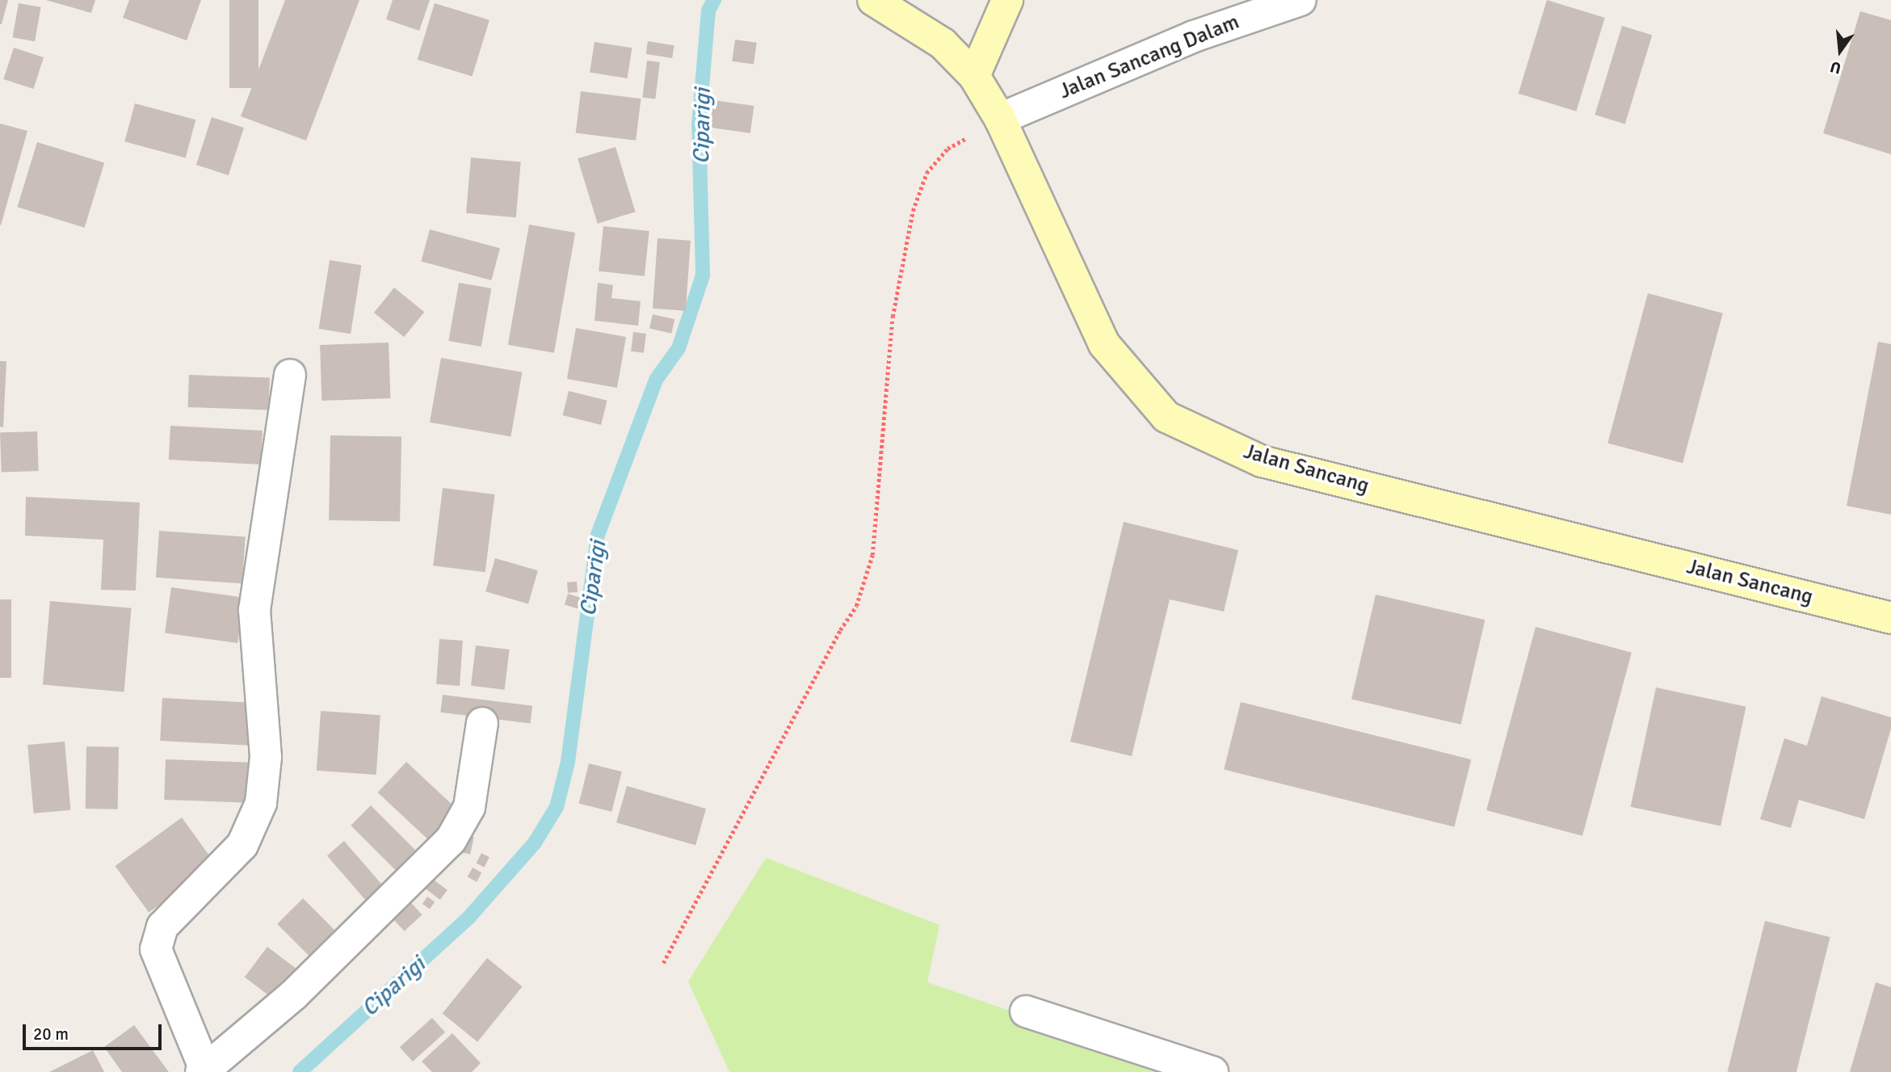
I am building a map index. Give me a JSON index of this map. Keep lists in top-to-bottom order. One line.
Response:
{"streets":{"street":["Jalan Sancang Dalam","Jalan Sancang"]},"crossings":[["Jalan Sancang Dalam","Jalan Sancang"]],"water":["Ciparigi"],"scale_bar":"20 m","north":"bottom"}
